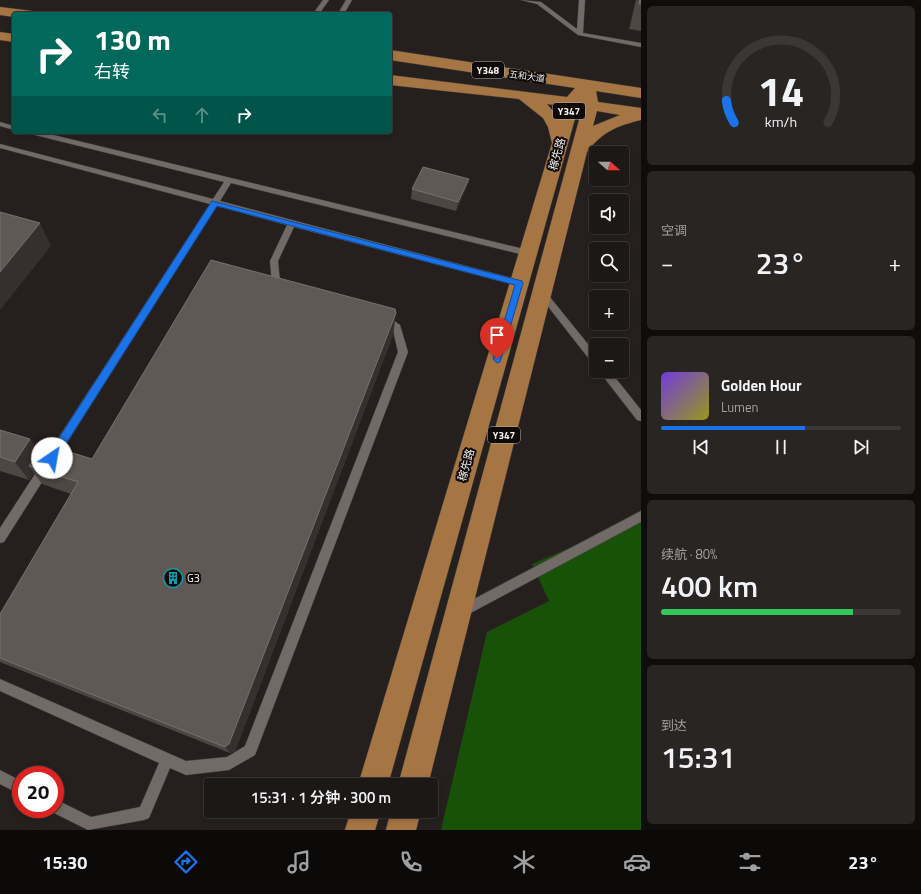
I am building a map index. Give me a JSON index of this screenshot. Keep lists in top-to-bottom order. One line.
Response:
{"streets":{"main road":["Y348","五和大道","Y347","稼先路"]},"crossings":[["五和大道","稼先路"]],"places":{"building":["G3"]},"north":"right","page":{"turn":["130 m","右转"],"map_buttons":["+","−"],"tile":["空调",["续航 · 80%","400 km"],["到达","15:31"]],"heat":["−","23°","+"],"song":["Golden Hour","Lumen"],"limit":"20","trip":"15:31 · 1 分钟 · 300 m","tabs":["15:30","23°"],"gauge":["14","km/h"]}}
